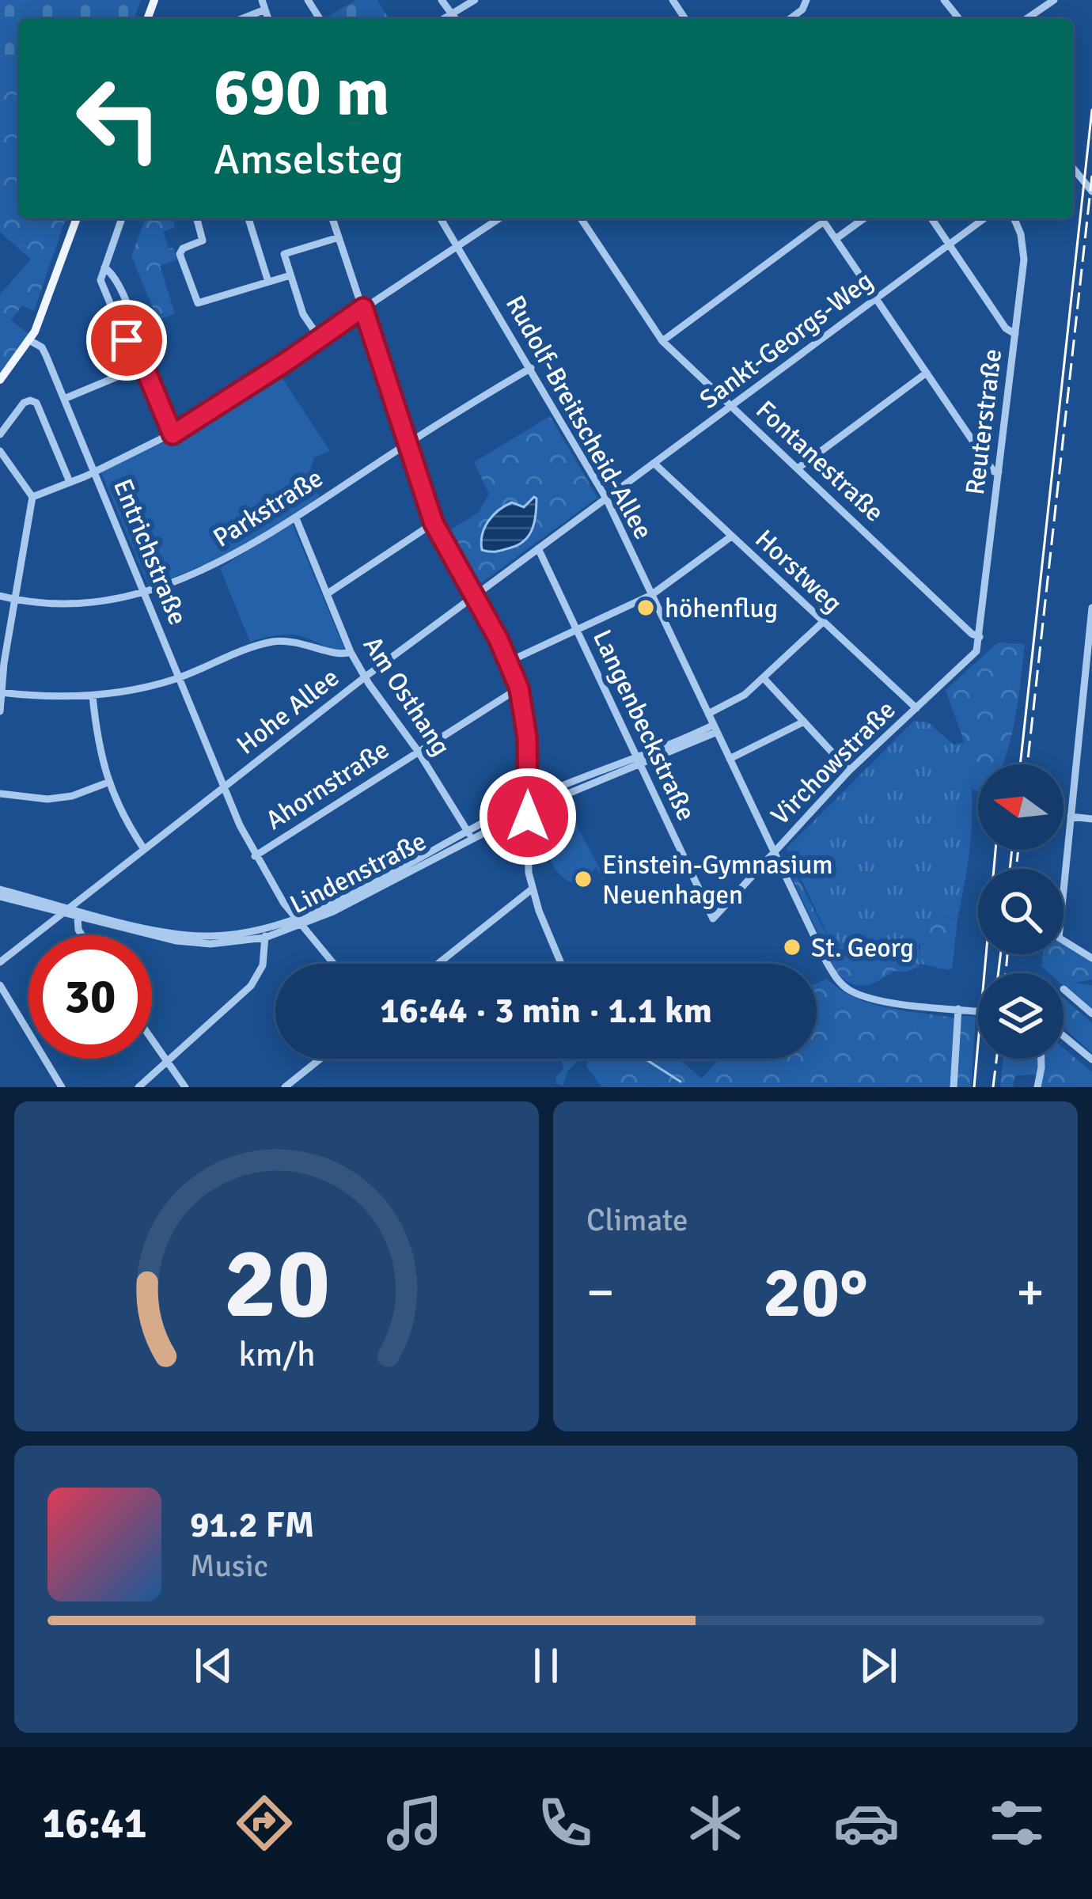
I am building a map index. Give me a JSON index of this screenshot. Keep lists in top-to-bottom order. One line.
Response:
{"streets":{"street":["Sankt-Georgs-Weg","Rudolf-Breitscheid-Allee","Reuterstraße","Fontanestraße","Parkstraße","Entrichstraße","Horstweg","Am Osthang","Hohe Allee","Langenbeckstraße","Virchowstraße","Ahornstraße","Lindenstraße"]},"crossings":[["Sankt-Georgs-Weg","Rudolf-Breitscheid-Allee"],["Sankt-Georgs-Weg","Fontanestraße"],["Sankt-Georgs-Weg","Horstweg"],["Sankt-Georgs-Weg","Hohe Allee"],["Rudolf-Breitscheid-Allee","Parkstraße"],["Rudolf-Breitscheid-Allee","Hohe Allee"],["Rudolf-Breitscheid-Allee","Virchowstraße"],["Rudolf-Breitscheid-Allee","Lindenstraße"],["Reuterstraße","Fontanestraße"],["Reuterstraße","Virchowstraße"],["Fontanestraße","Virchowstraße"],["Parkstraße","Entrichstraße"],["Parkstraße","Am Osthang"],["Entrichstraße","Hohe Allee"],["Entrichstraße","Ahornstraße"],["Entrichstraße","Lindenstraße"],["Horstweg","Virchowstraße"],["Am Osthang","Hohe Allee"],["Am Osthang","Ahornstraße"],["Am Osthang","Lindenstraße"],["Hohe Allee","Langenbeckstraße"],["Hohe Allee","Lindenstraße"],["Langenbeckstraße","Virchowstraße"],["Langenbeckstraße","Lindenstraße"]],"places":["höhenflug","Einstein-Gymnasium Neuenhagen","St. Georg"],"north":"left","page":{"turn":["690 m","Amselsteg"],"limit":"30","trip":"16:44 · 3 min · 1.1 km","tile":"Climate","heat":["−","20°","+"],"song":["91.2 FM","Music"],"tabs":"16:41","gauge":["20","km/h"]}}
